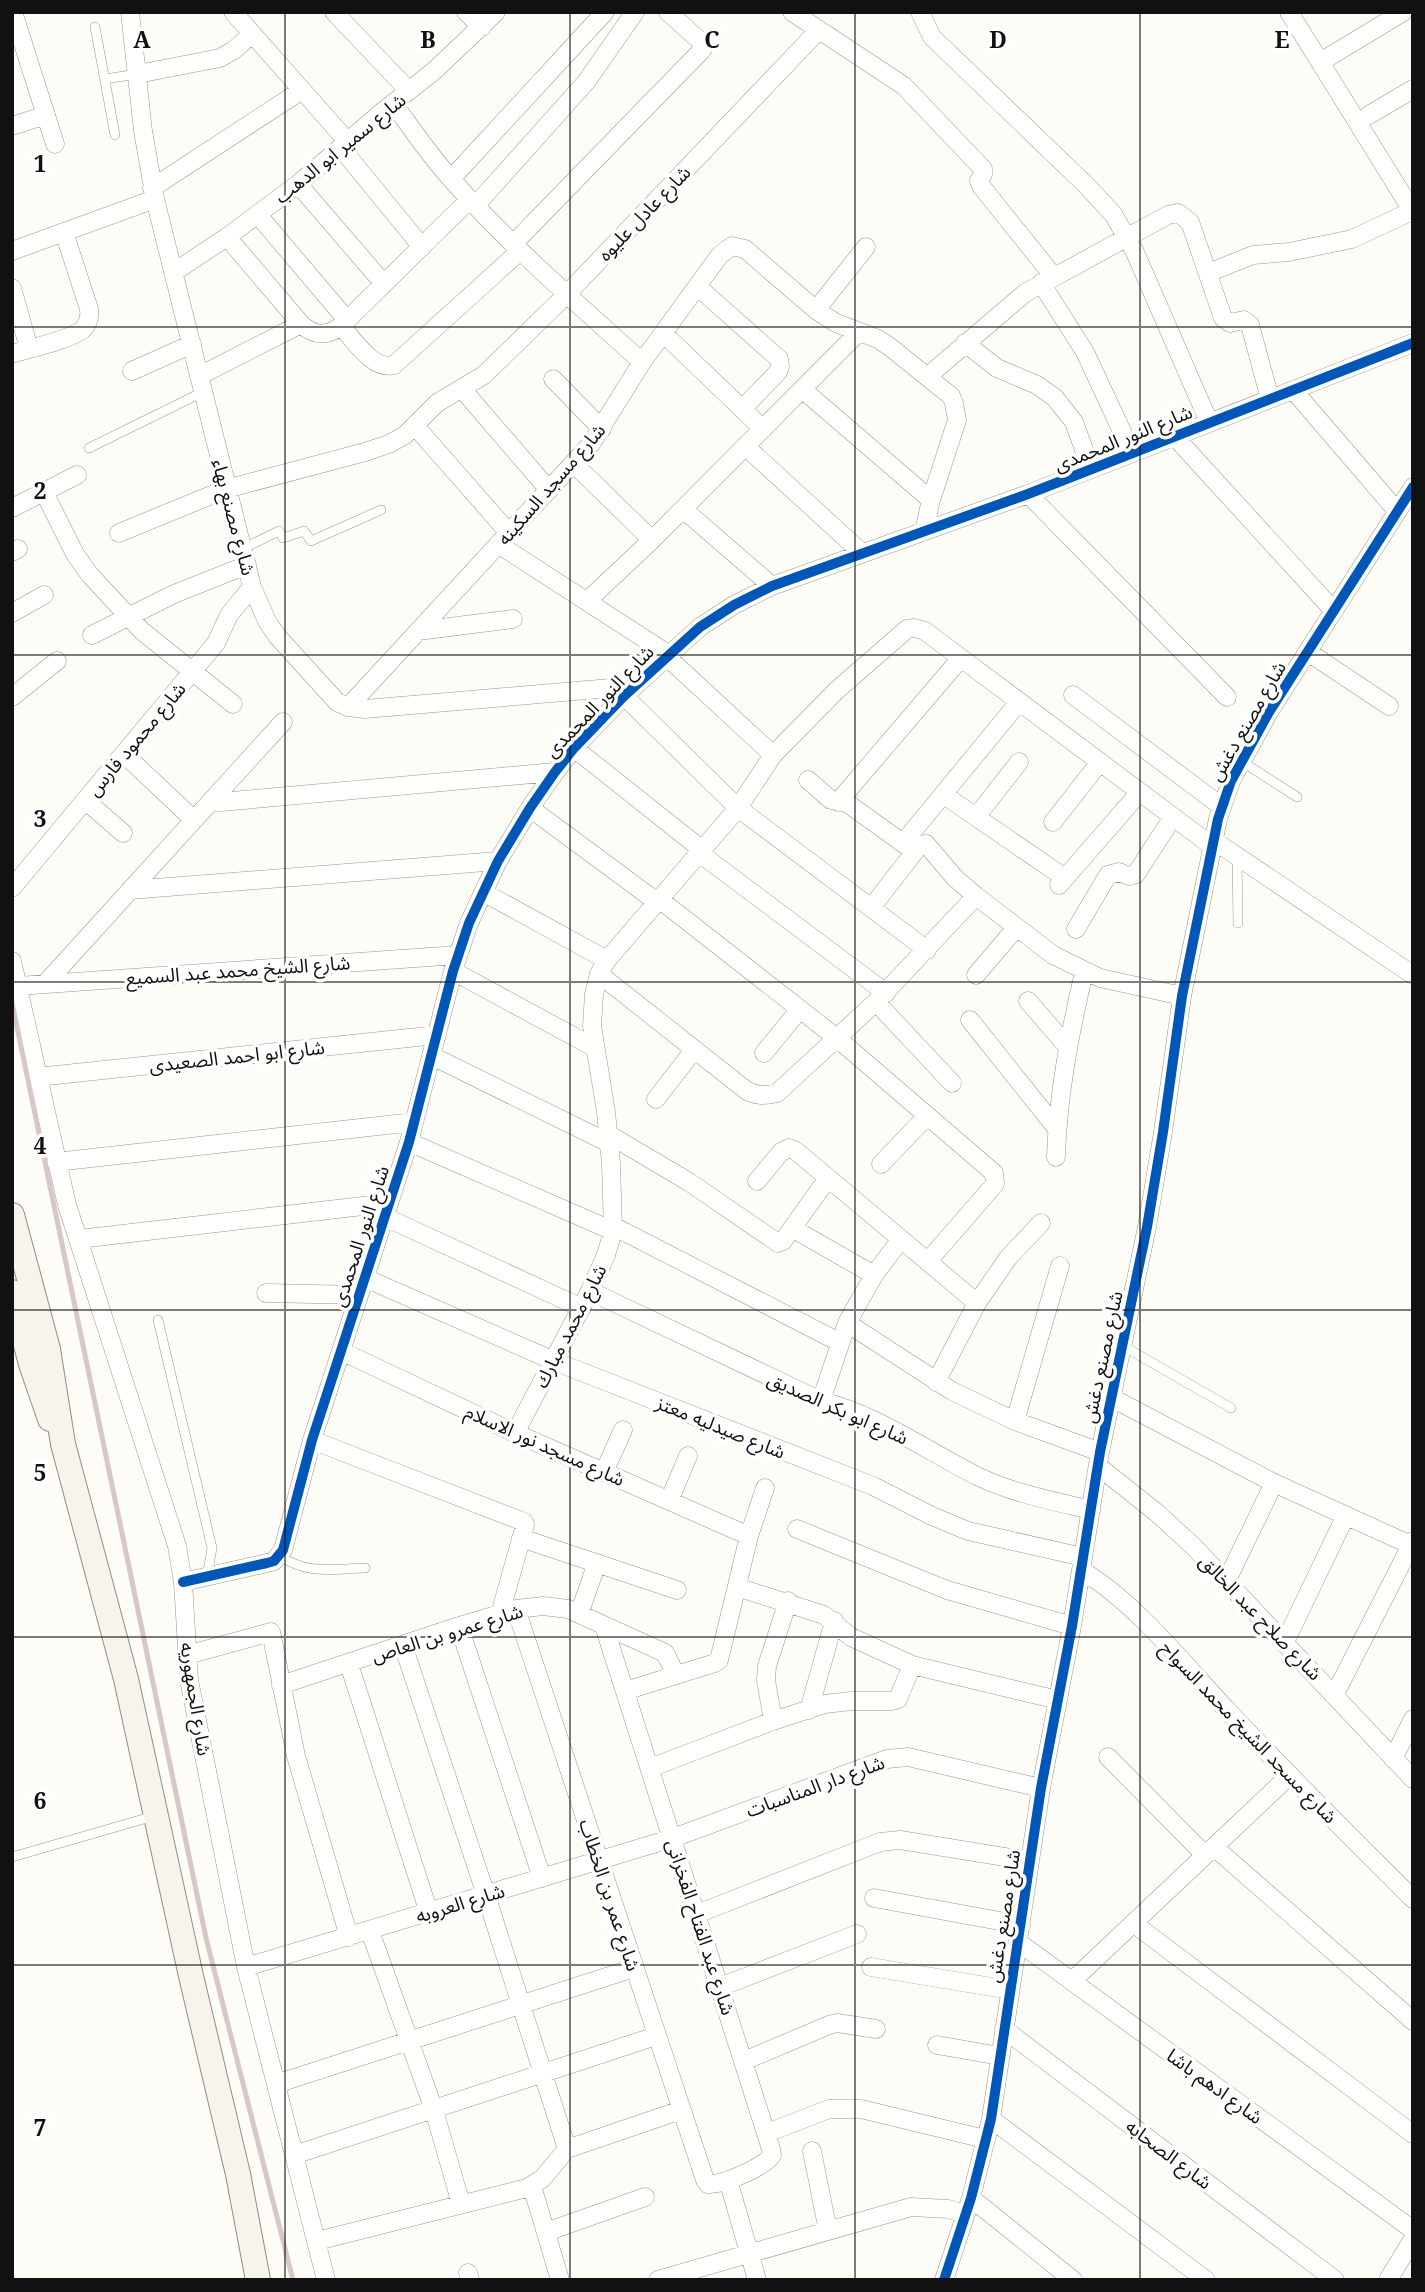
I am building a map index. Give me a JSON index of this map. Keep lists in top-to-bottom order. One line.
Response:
{"streets":{"street":["شارع سمير ابو الدهب","شارع عادل عليوه","شارع النور المحمدى","شارع مسجد السكينه","شارع مصنع بهاء","شارع مصنع دغش","شارع محمود فارس","شارع الشيخ محمد عبد السميع","شارع ابو احمد الصعيدى","شارع محمد مبارك","شارع ابو بكر الصديق","شارع صيدليه معتز","شارع مسجد نور الاسلام","شارع صلاح عبد الخالق","شارع عمرو بن العاص","شارع الجمهوريه","شارع مسجد الشيخ محمد السواح","شارع دار المناسبات","شارع عمر بن الخطاب","شارع العروبه","شارع عبد الفتاح الفخرانى","شارع ادهم باشا","شارع الصحابه"]},"crossings":[["شارع سمير ابو الدهب","شارع مصنع بهاء"],["شارع عادل عليوه","شارع مصنع بهاء"],["شارع النور المحمدى","شارع الشيخ محمد عبد السميع"],["شارع النور المحمدى","شارع ابو احمد الصعيدى"],["شارع النور المحمدى","شارع صيدليه معتز"],["شارع النور المحمدى","شارع مسجد نور الاسلام"],["شارع مسجد السكينه","شارع مصنع بهاء"],["شارع مصنع بهاء","شارع محمود فارس"],["شارع مصنع دغش","شارع ابو بكر الصديق"],["شارع مصنع دغش","شارع صيدليه معتز"],["شارع مصنع دغش","شارع صلاح عبد الخالق"],["شارع مصنع دغش","شارع مسجد الشيخ محمد السواح"],["شارع مصنع دغش","شارع دار المناسبات"],["شارع مصنع دغش","شارع ادهم باشا"],["شارع مصنع دغش","شارع الصحابه"],["شارع الشيخ محمد عبد السميع","شارع الجمهوريه"],["شارع ابو احمد الصعيدى","شارع الجمهوريه"],["شارع محمد مبارك","شارع ابو بكر الصديق"],["شارع محمد مبارك","شارع صيدليه معتز"],["شارع محمد مبارك","شارع مسجد نور الاسلام"],["شارع صيدليه معتز","شارع مسجد الشيخ محمد السواح"],["شارع عمرو بن العاص","شارع عمر بن الخطاب"],["شارع عمرو بن العاص","شارع عبد الفتاح الفخرانى"],["شارع الجمهوريه","شارع العروبه"],["شارع دار المناسبات","شارع العروبه"],["شارع دار المناسبات","شارع عبد الفتاح الفخرانى"],["شارع عمر بن الخطاب","شارع العروبه"],["شارع عمر بن الخطاب","شارع عبد الفتاح الفخرانى"],["شارع العروبه","شارع عبد الفتاح الفخرانى"]],"grid":{"columns":["A","B","C","D","E"],"rows":["1","2","3","4","5","6","7"]}}
